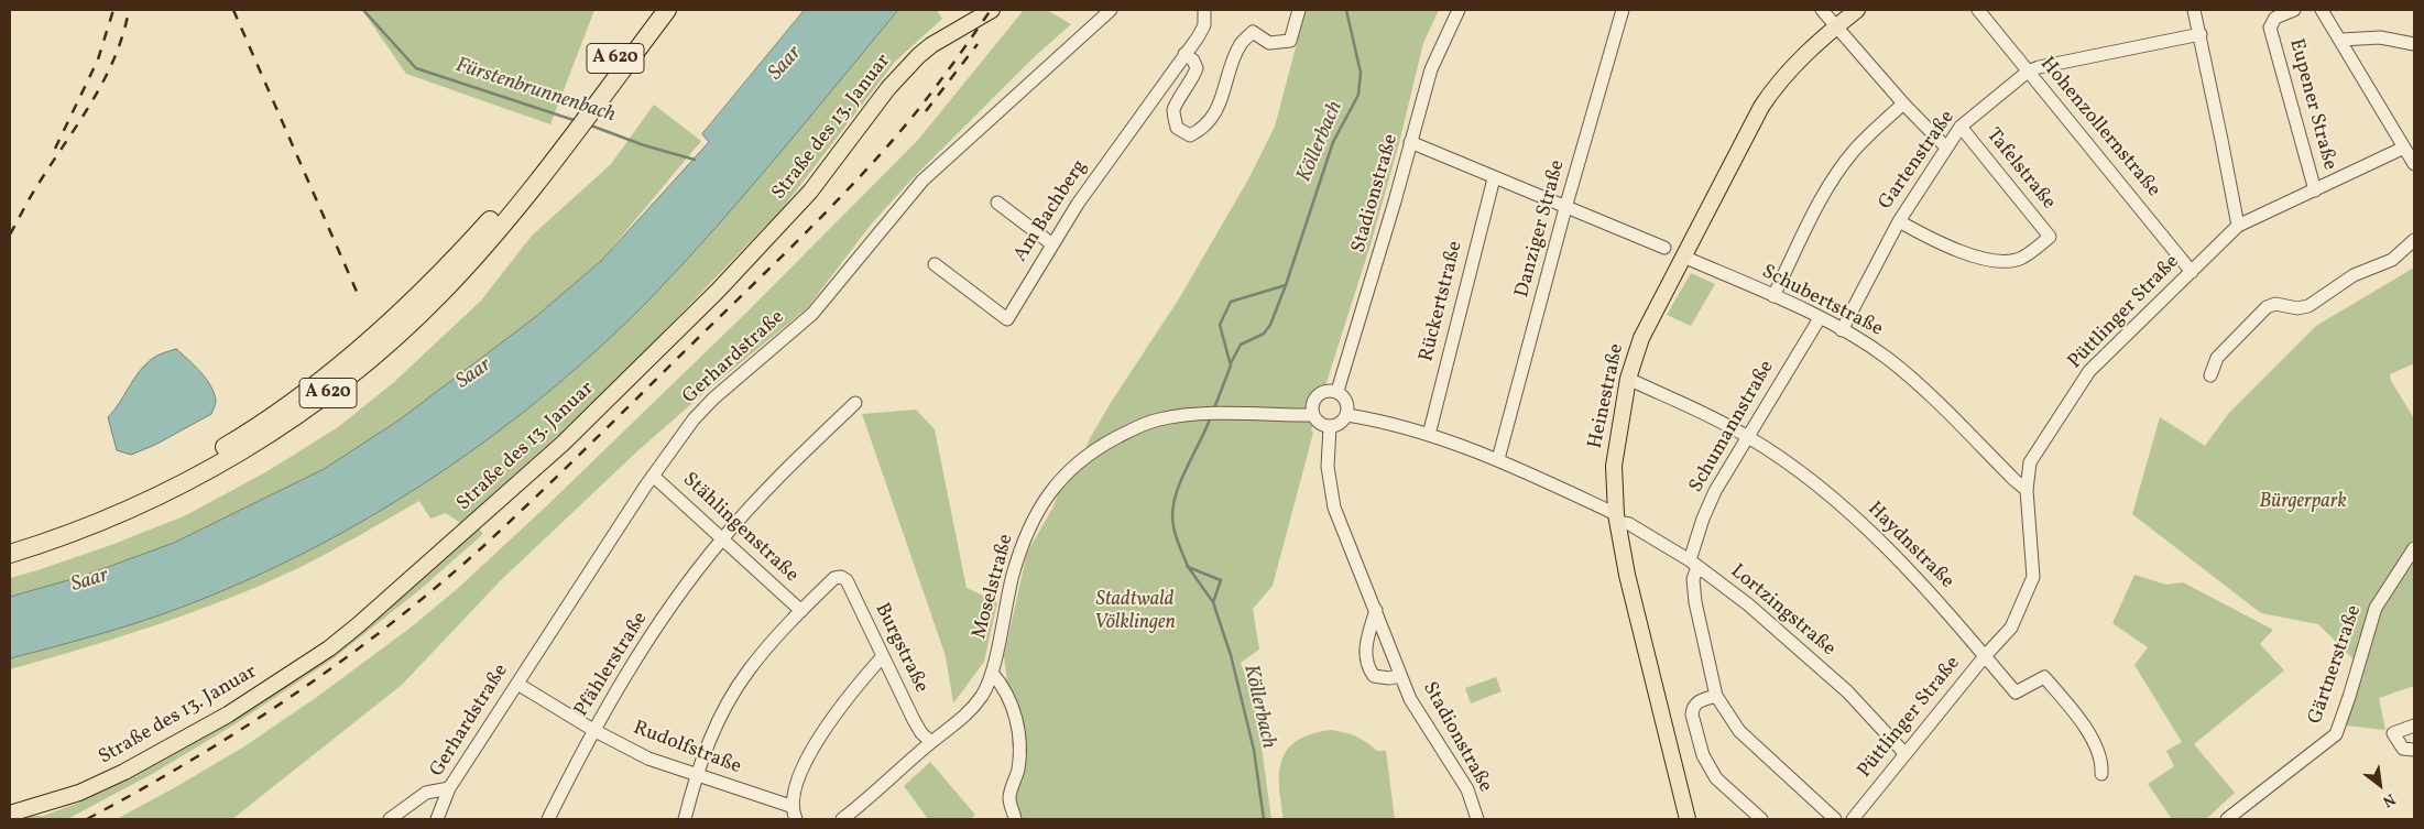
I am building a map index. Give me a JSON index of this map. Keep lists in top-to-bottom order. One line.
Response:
{"streets":{"highway":["A 620"],"main road":["Straße des 13. Januar","Heinestraße"],"street":["Eupener Straße","Hohenzollernstraße","Gartenstraße","Tafelstraße","Stadionstraße","Am Bachberg","Danziger Straße","Rückertstraße","Schubertstraße","Püttlinger Straße","Gerhardstraße","Schumannstraße","Stählingenstraße","Haydnstraße","Moselstraße","Lortzingstraße","Burgstraße","Pfählerstraße","Gärtnerstraße","Rudolfstraße"]},"crossings":[["Eupener Straße","Püttlinger Straße"],["Hohenzollernstraße","Gartenstraße"],["Hohenzollernstraße","Püttlinger Straße"],["Gartenstraße","Tafelstraße"],["Gartenstraße","Schubertstraße"],["Stadionstraße","Moselstraße"],["Stadionstraße","Lortzingstraße"],["Danziger Straße","Lortzingstraße"],["Rückertstraße","Lortzingstraße"],["Schubertstraße","Püttlinger Straße"],["Schubertstraße","Heinestraße"],["Schubertstraße","Schumannstraße"],["Püttlinger Straße","Haydnstraße"],["Püttlinger Straße","Lortzingstraße"],["Gerhardstraße","Stählingenstraße"],["Gerhardstraße","Rudolfstraße"],["Heinestraße","Haydnstraße"],["Heinestraße","Lortzingstraße"],["Schumannstraße","Haydnstraße"],["Schumannstraße","Lortzingstraße"],["Stählingenstraße","Burgstraße"],["Stählingenstraße","Pfählerstraße"],["Moselstraße","Lortzingstraße"],["Moselstraße","Burgstraße"],["Pfählerstraße","Rudolfstraße"]],"water":["Saar","Fürstenbrunnenbach","Köllerbach"],"parks":["Bürgerpark","Stadtwald Völklingen"],"north":"bottom right"}
